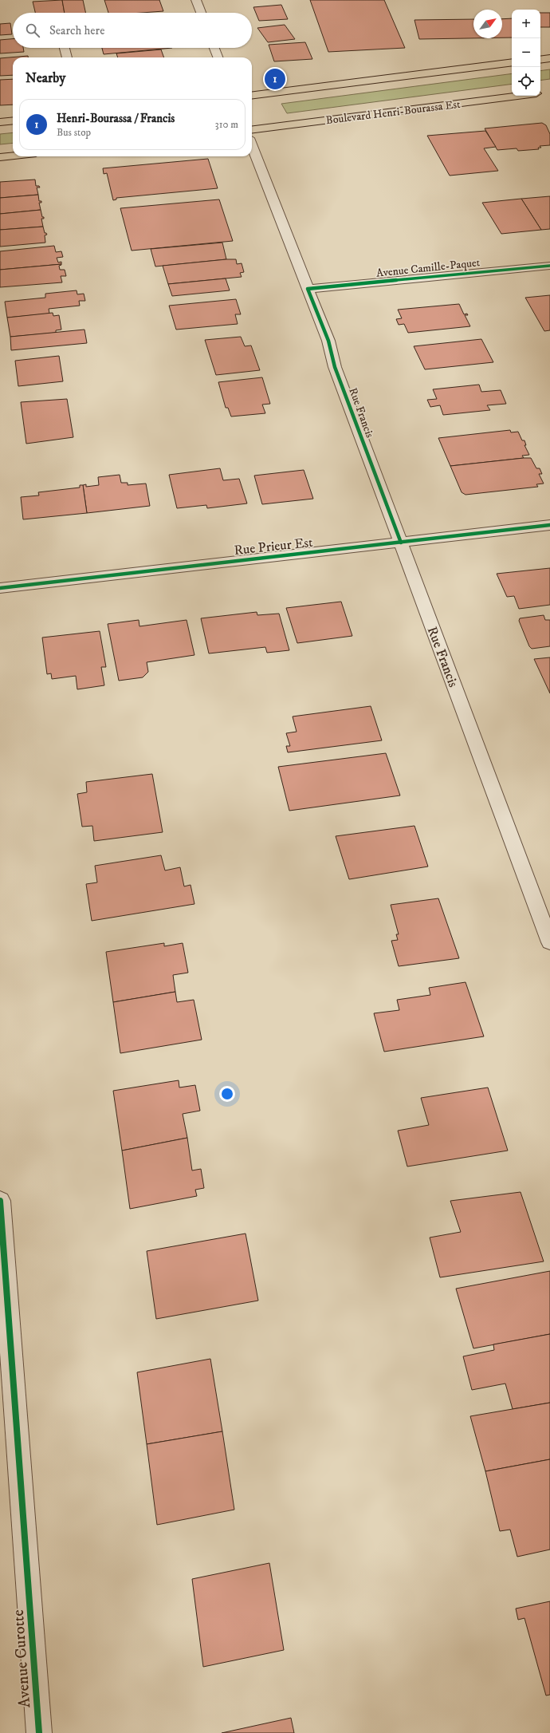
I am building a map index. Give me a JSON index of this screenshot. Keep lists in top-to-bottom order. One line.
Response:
{"streets":{"main road":["Boulevard Henri-Bourassa Est"],"street":["Avenue Camille-Paquet","Rue Francis","Rue Prieur Est","Avenue Curotte"]},"crossings":[["Avenue Camille-Paquet","Rue Francis"],["Rue Francis","Rue Prieur Est"]],"north":"top right","page":{"map_buttons":["+","−"],"search":"Search here","heading":"Nearby","pins":"1","list":[{"mark":"1","name":"Henri-Bourassa / Francis","note":"Bus stop","value":"310 m"}]}}
